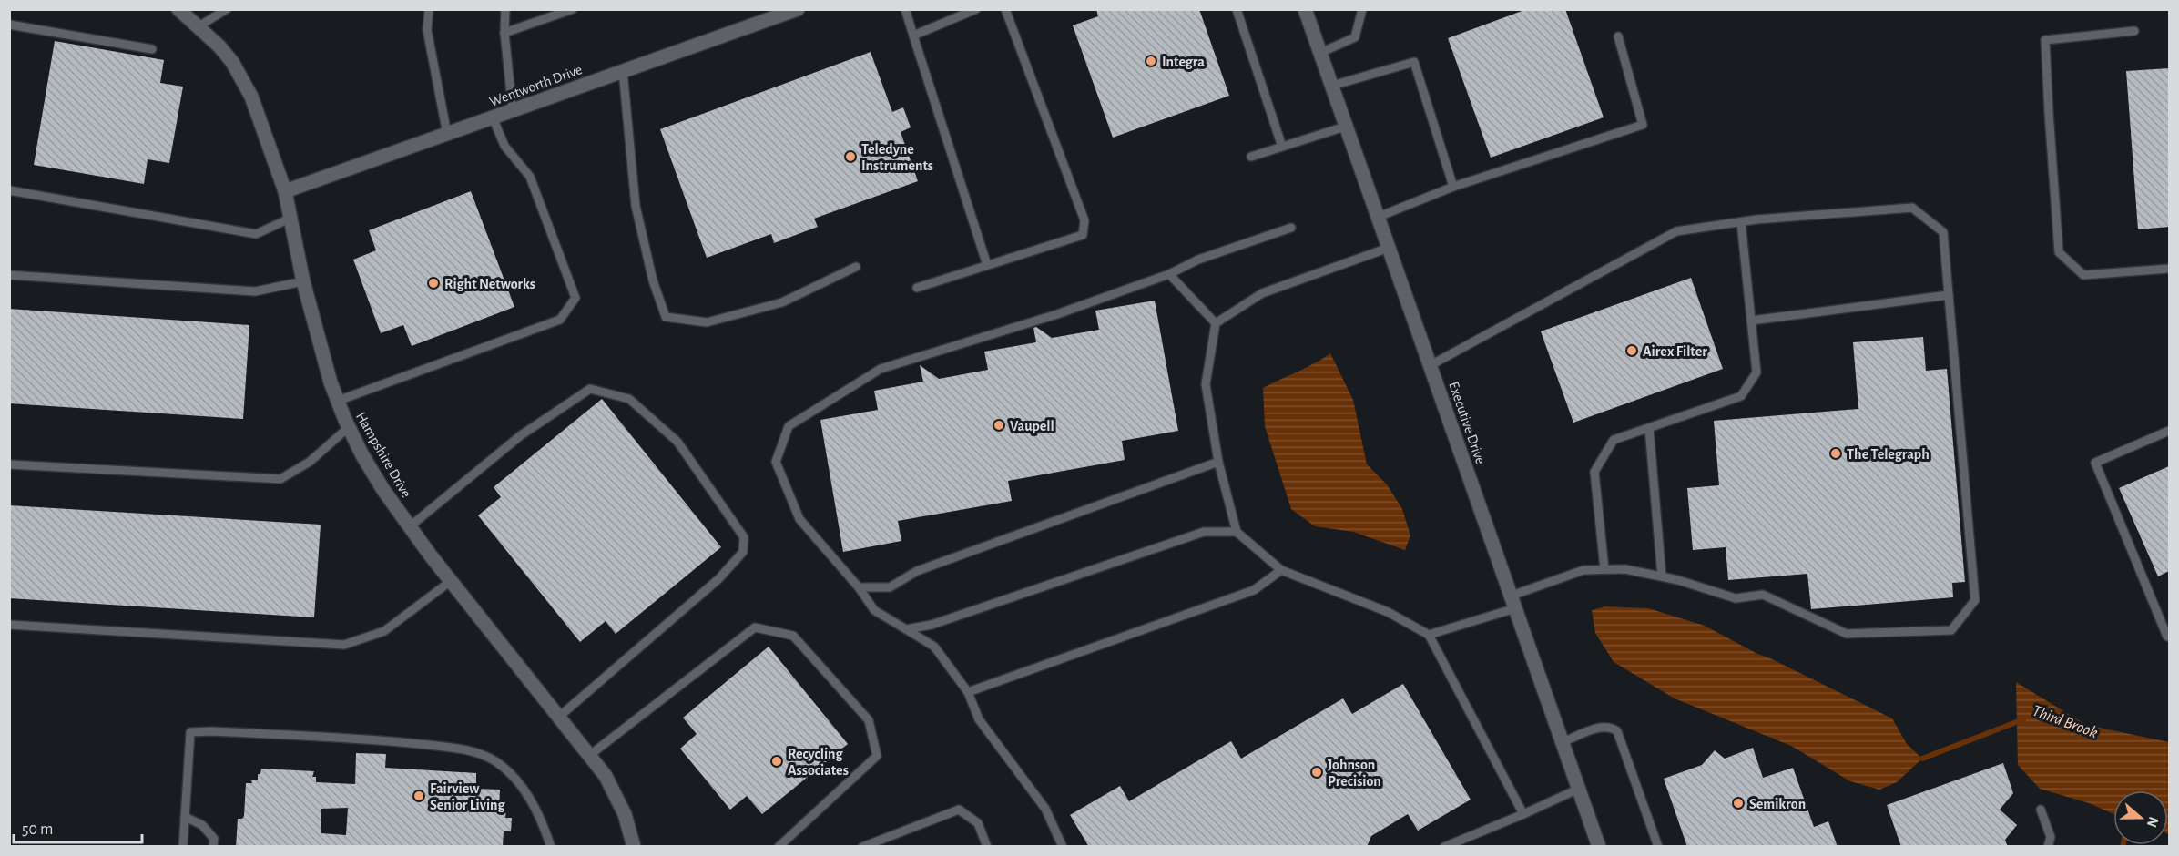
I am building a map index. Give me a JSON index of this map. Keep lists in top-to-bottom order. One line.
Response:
{"streets":{"street":["Wentworth Drive","Executive Drive","Hampshire Drive"]},"crossings":[["Wentworth Drive","Hampshire Drive"]],"water":["Third Brook"],"places":["Integra","Teledyne Instruments","Right Networks","Airex Filter","Vaupell","The Telegraph","Recycling Associates","Johnson Precision","Fairview Senior Living","Semikron"],"scale_bar":"50 m","north":"right"}
